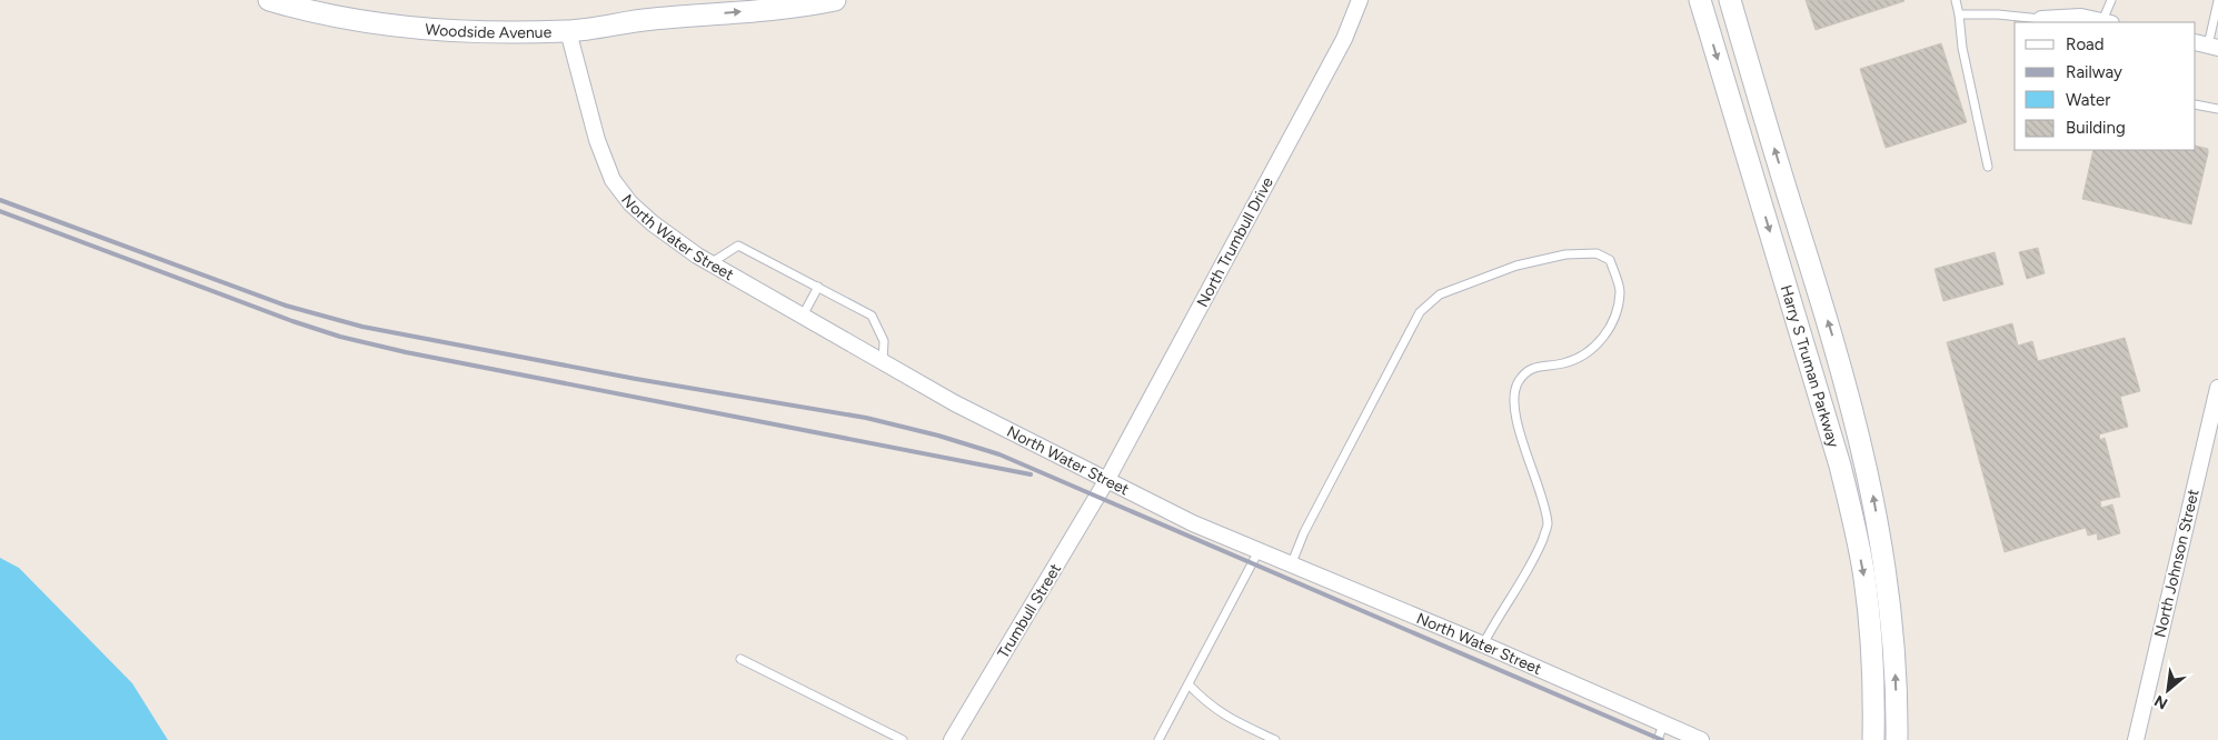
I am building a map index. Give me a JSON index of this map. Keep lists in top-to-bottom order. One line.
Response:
{"streets":{"main road":["Woodside Avenue","Harry S Truman Parkway"],"street":["North Water Street","North Trumbull Drive","North Johnson Street","Trumbull Street"]},"crossings":[["Woodside Avenue","North Water Street"],["North Water Street","North Trumbull Drive"],["North Water Street","Trumbull Street"],["North Trumbull Drive","Trumbull Street"]],"legend":["Road","Railway","Water","Building"],"north":"bottom left"}
